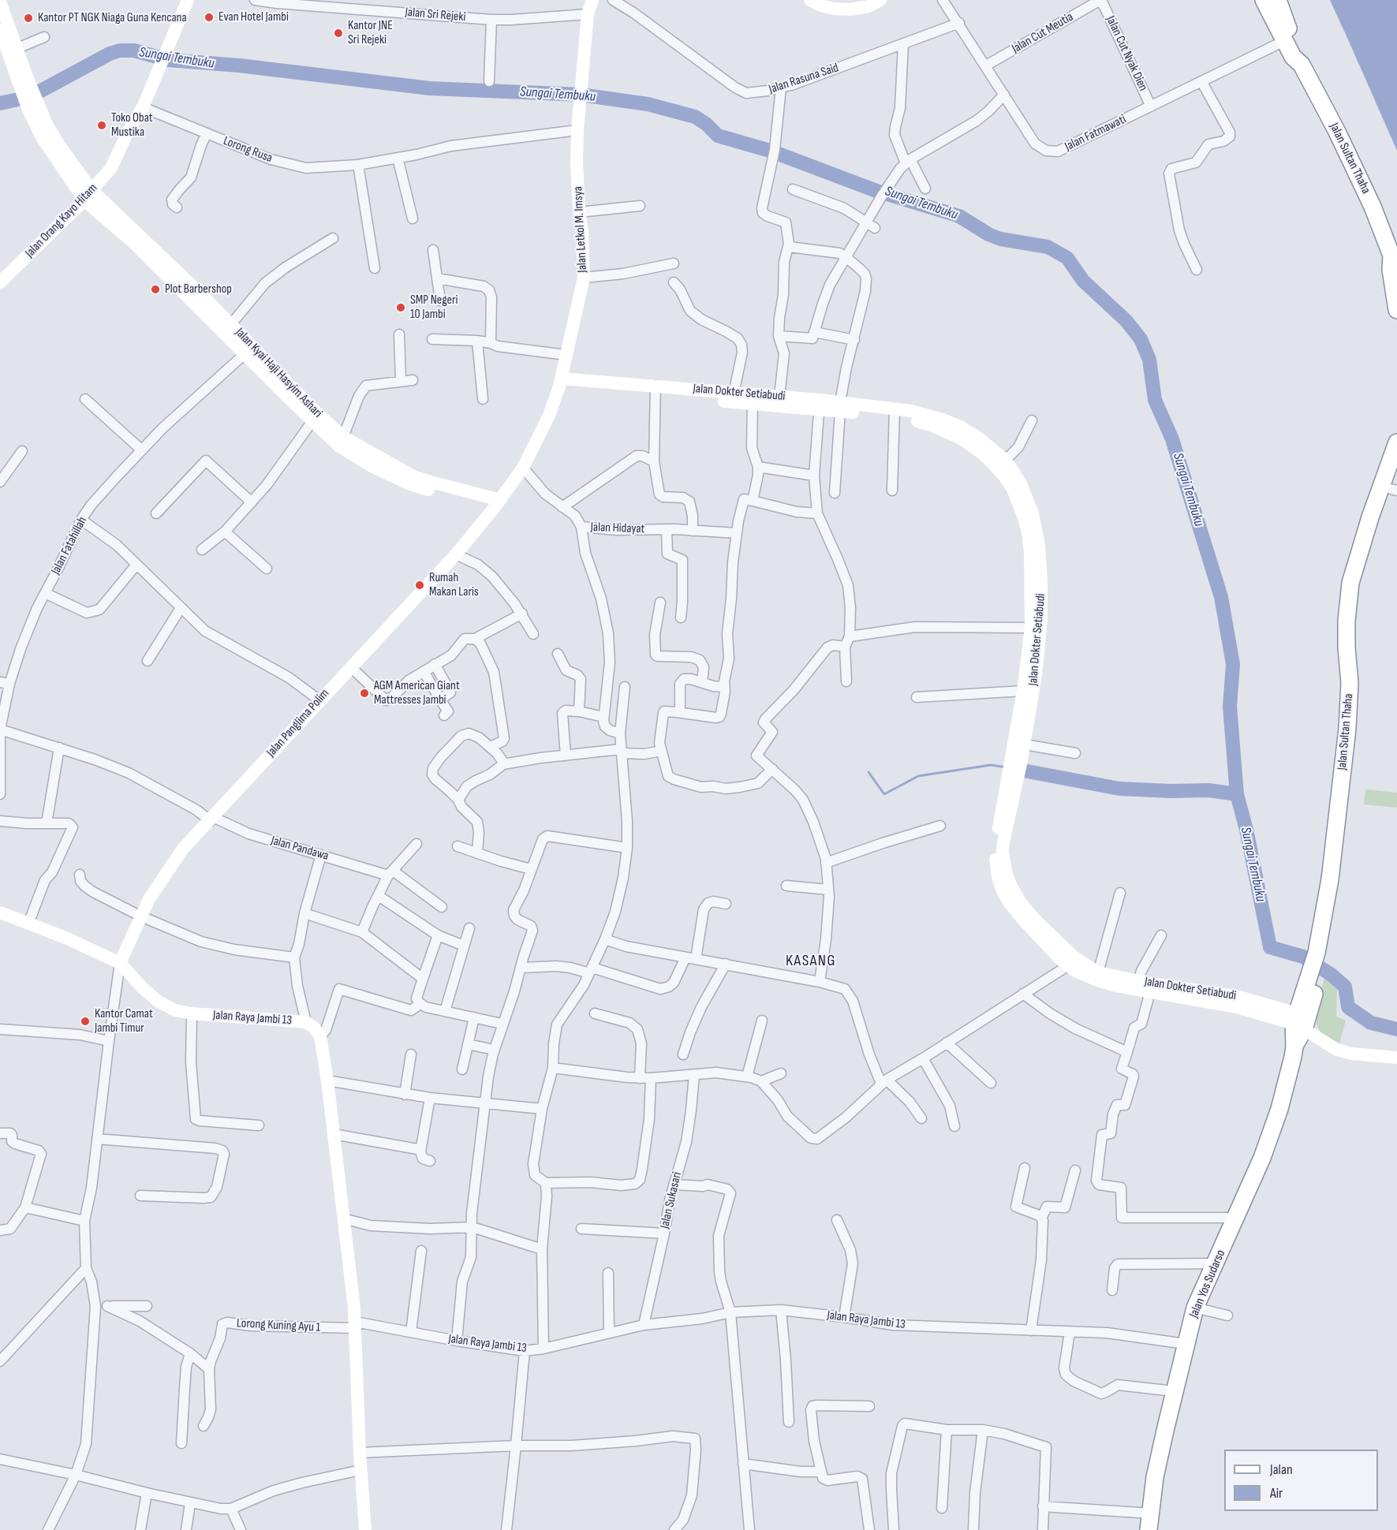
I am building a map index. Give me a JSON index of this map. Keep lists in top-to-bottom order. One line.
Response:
{"streets":{"highway":["Jalan Sultan Thaha","Jalan Yos Sudarso"],"street":["Jalan Sri Rejeki","Jalan Cut Meutia","Jalan Cut Nyak Dien","Jalan Rasuna Said","Jalan Fatmawati","Lorong Rusa","Jalan Orang Kayo Hitam","Jalan Letkol M. Imsya","Jalan Kyai Haji Hasyim Ashari","Jalan Dokter Setiabudi","Jalan Hidayat","Jalan Fatahillah","Jalan Panglima Polim","Jalan Pandawa","Jalan Raya Jambi 13","Jalan Sukasari","Lorong Kuning Ayu 1"]},"crossings":[["Jalan Sri Rejeki","Jalan Letkol M. Imsya"],["Jalan Cut Meutia","Jalan Cut Nyak Dien"],["Jalan Cut Meutia","Jalan Fatmawati"],["Jalan Cut Nyak Dien","Jalan Fatmawati"],["Jalan Rasuna Said","Jalan Fatmawati"],["Lorong Rusa","Jalan Orang Kayo Hitam"],["Lorong Rusa","Jalan Letkol M. Imsya"],["Jalan Sultan Thaha","Jalan Dokter Setiabudi"],["Jalan Sultan Thaha","Jalan Yos Sudarso"],["Jalan Letkol M. Imsya","Jalan Kyai Haji Hasyim Ashari"],["Jalan Letkol M. Imsya","Jalan Dokter Setiabudi"],["Jalan Letkol M. Imsya","Jalan Hidayat"],["Jalan Letkol M. Imsya","Jalan Panglima Polim"],["Jalan Kyai Haji Hasyim Ashari","Jalan Fatahillah"],["Jalan Kyai Haji Hasyim Ashari","Jalan Panglima Polim"],["Jalan Dokter Setiabudi","Jalan Yos Sudarso"],["Jalan Fatahillah","Jalan Pandawa"],["Jalan Panglima Polim","Jalan Pandawa"],["Jalan Panglima Polim","Jalan Raya Jambi 13"],["Jalan Raya Jambi 13","Jalan Sukasari"],["Jalan Raya Jambi 13","Jalan Yos Sudarso"],["Jalan Raya Jambi 13","Lorong Kuning Ayu 1"]],"districts":["KASANG"],"water":["Sungai Tembuku"],"places":["Evan Hotel Jambi","Kantor PT NGK Niaga Guna Kencana","Kantor JNE Sri Rejeki","Toko Obat Mustika","Plot Barbershop","SMP Negeri 10 Jambi","Rumah Makan Laris","AGM American Giant Mattresses Jambi","Kantor Camat Jambi Timur"],"legend":["Jalan","Air"]}
